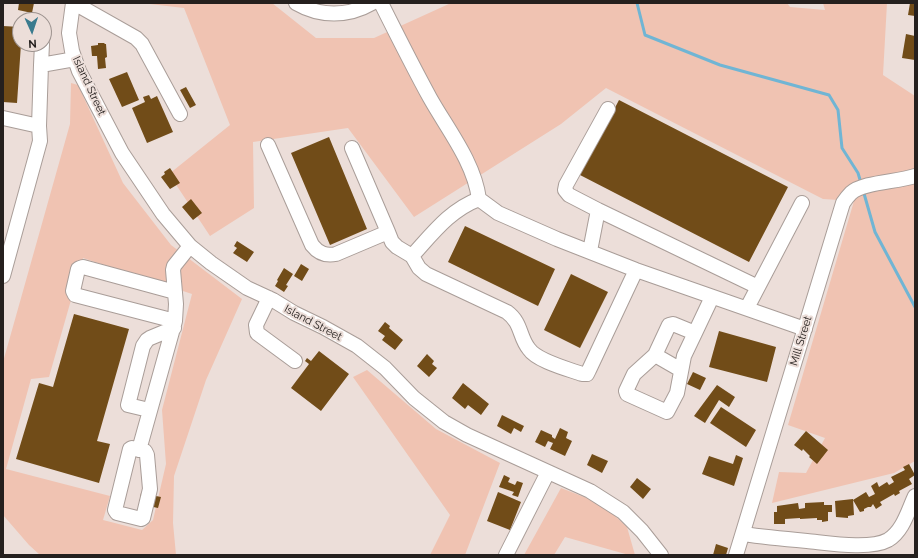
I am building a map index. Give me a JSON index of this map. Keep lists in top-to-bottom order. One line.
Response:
{"streets":{"street":["Island Street","Mill Street"]},"north":"bottom"}
